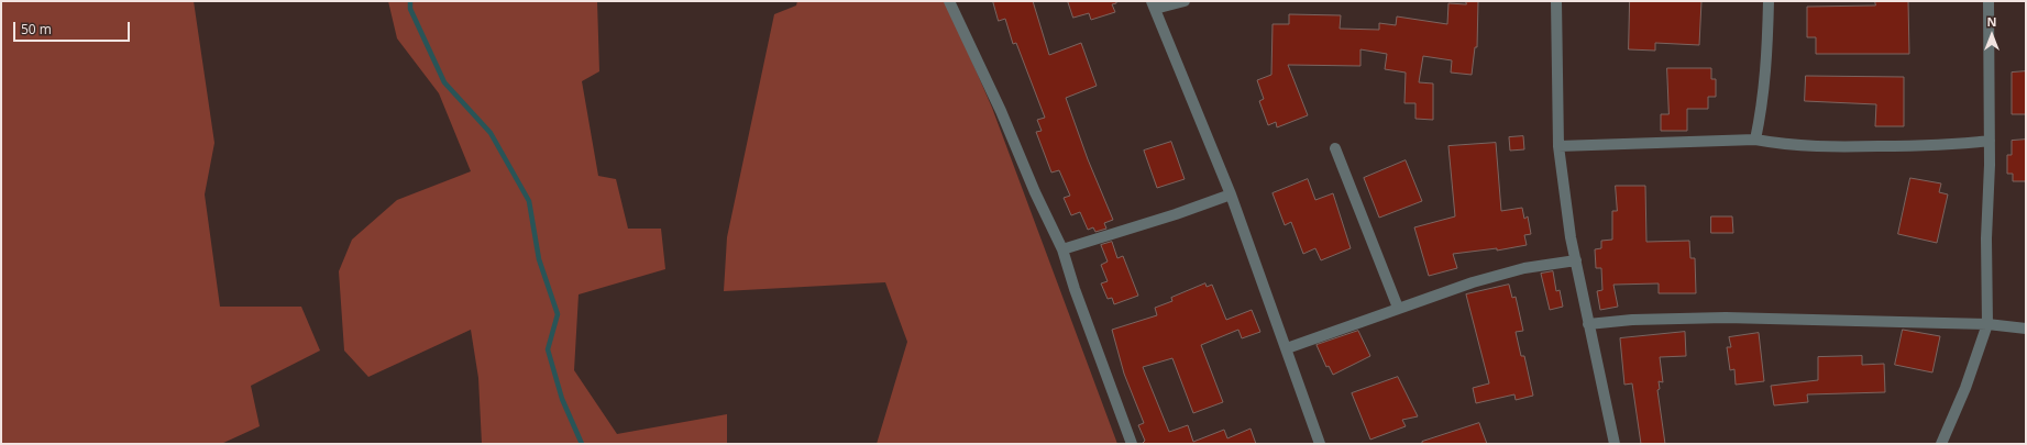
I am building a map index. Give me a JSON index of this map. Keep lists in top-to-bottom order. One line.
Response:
{"scale_bar":"50 m","north":"top"}
